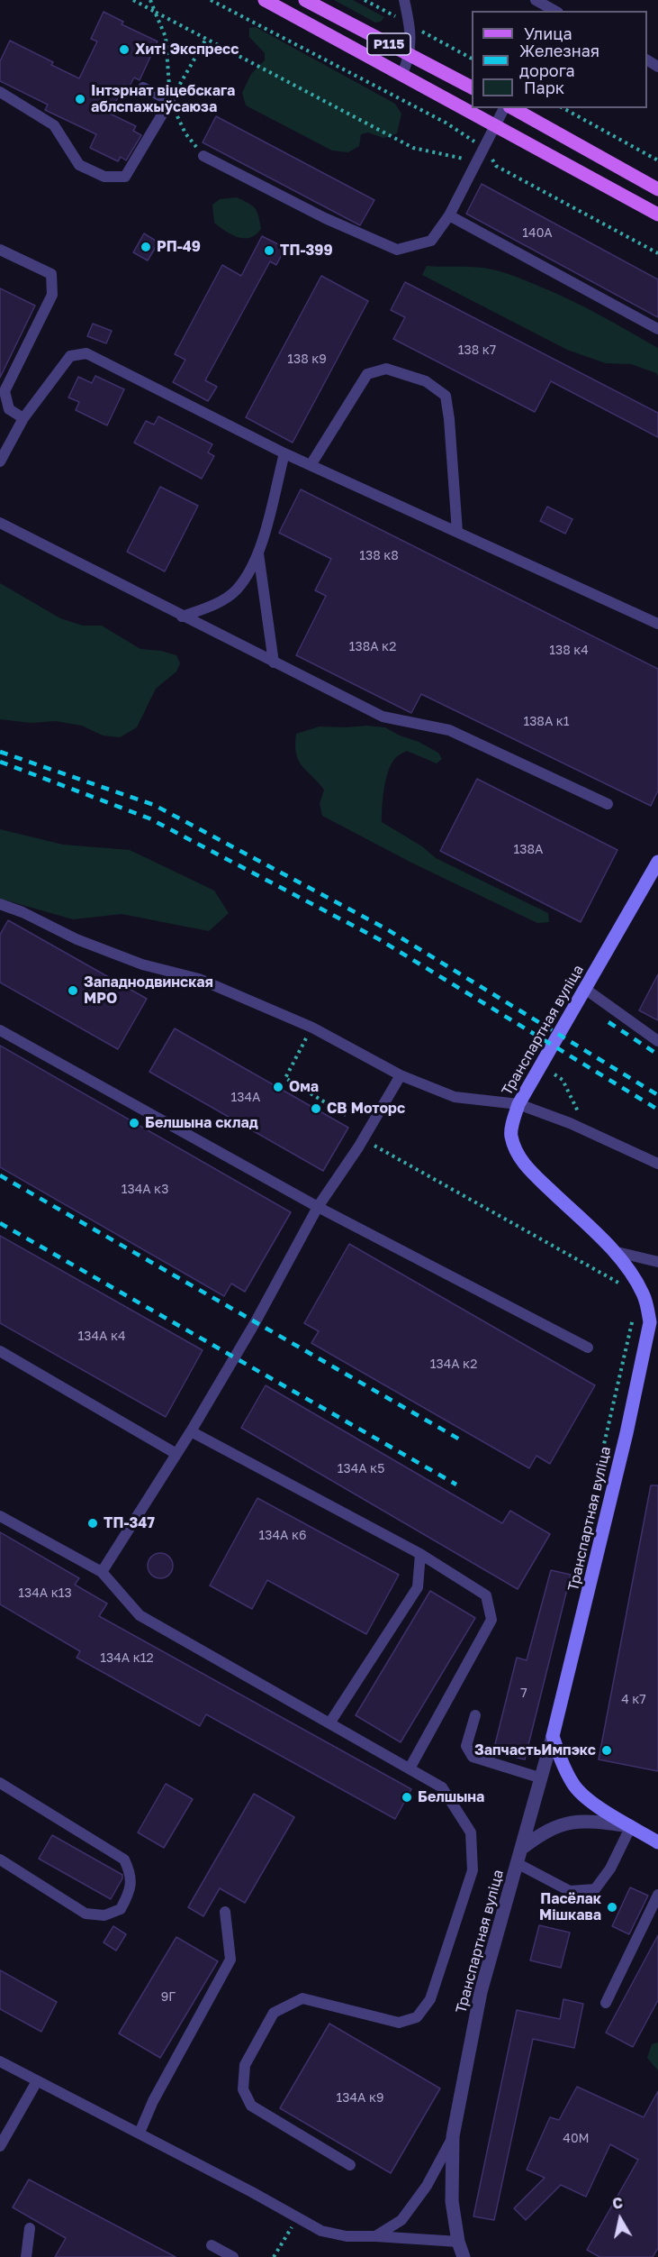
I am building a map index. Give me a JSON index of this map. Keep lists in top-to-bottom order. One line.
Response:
{"streets":{"main road":["Р115","Транспартная вуліца"]},"places":["Хит! Экспресс","Інтэрнат віцебскага аблспажыўсаюза","РП-49","ТП-399","Западнодвинская МРО","Ома","СВ Моторс","Белшына склад","ТП-347","ЗапчастьИмпэкс","Белшына","Пасёлак Мішкава"],"house_numbers":["140А","138 к7","138 к9","138 к8","138А к2","138 к4","138А к1","138А","134А","134А к3","134А к4","134А к2","134А к5","134А к6","134А к13","134А к12","7","4 к7","9Г","134А к9","40М"],"legend":["Улица","Железная дорога","Парк"],"north":"top"}
